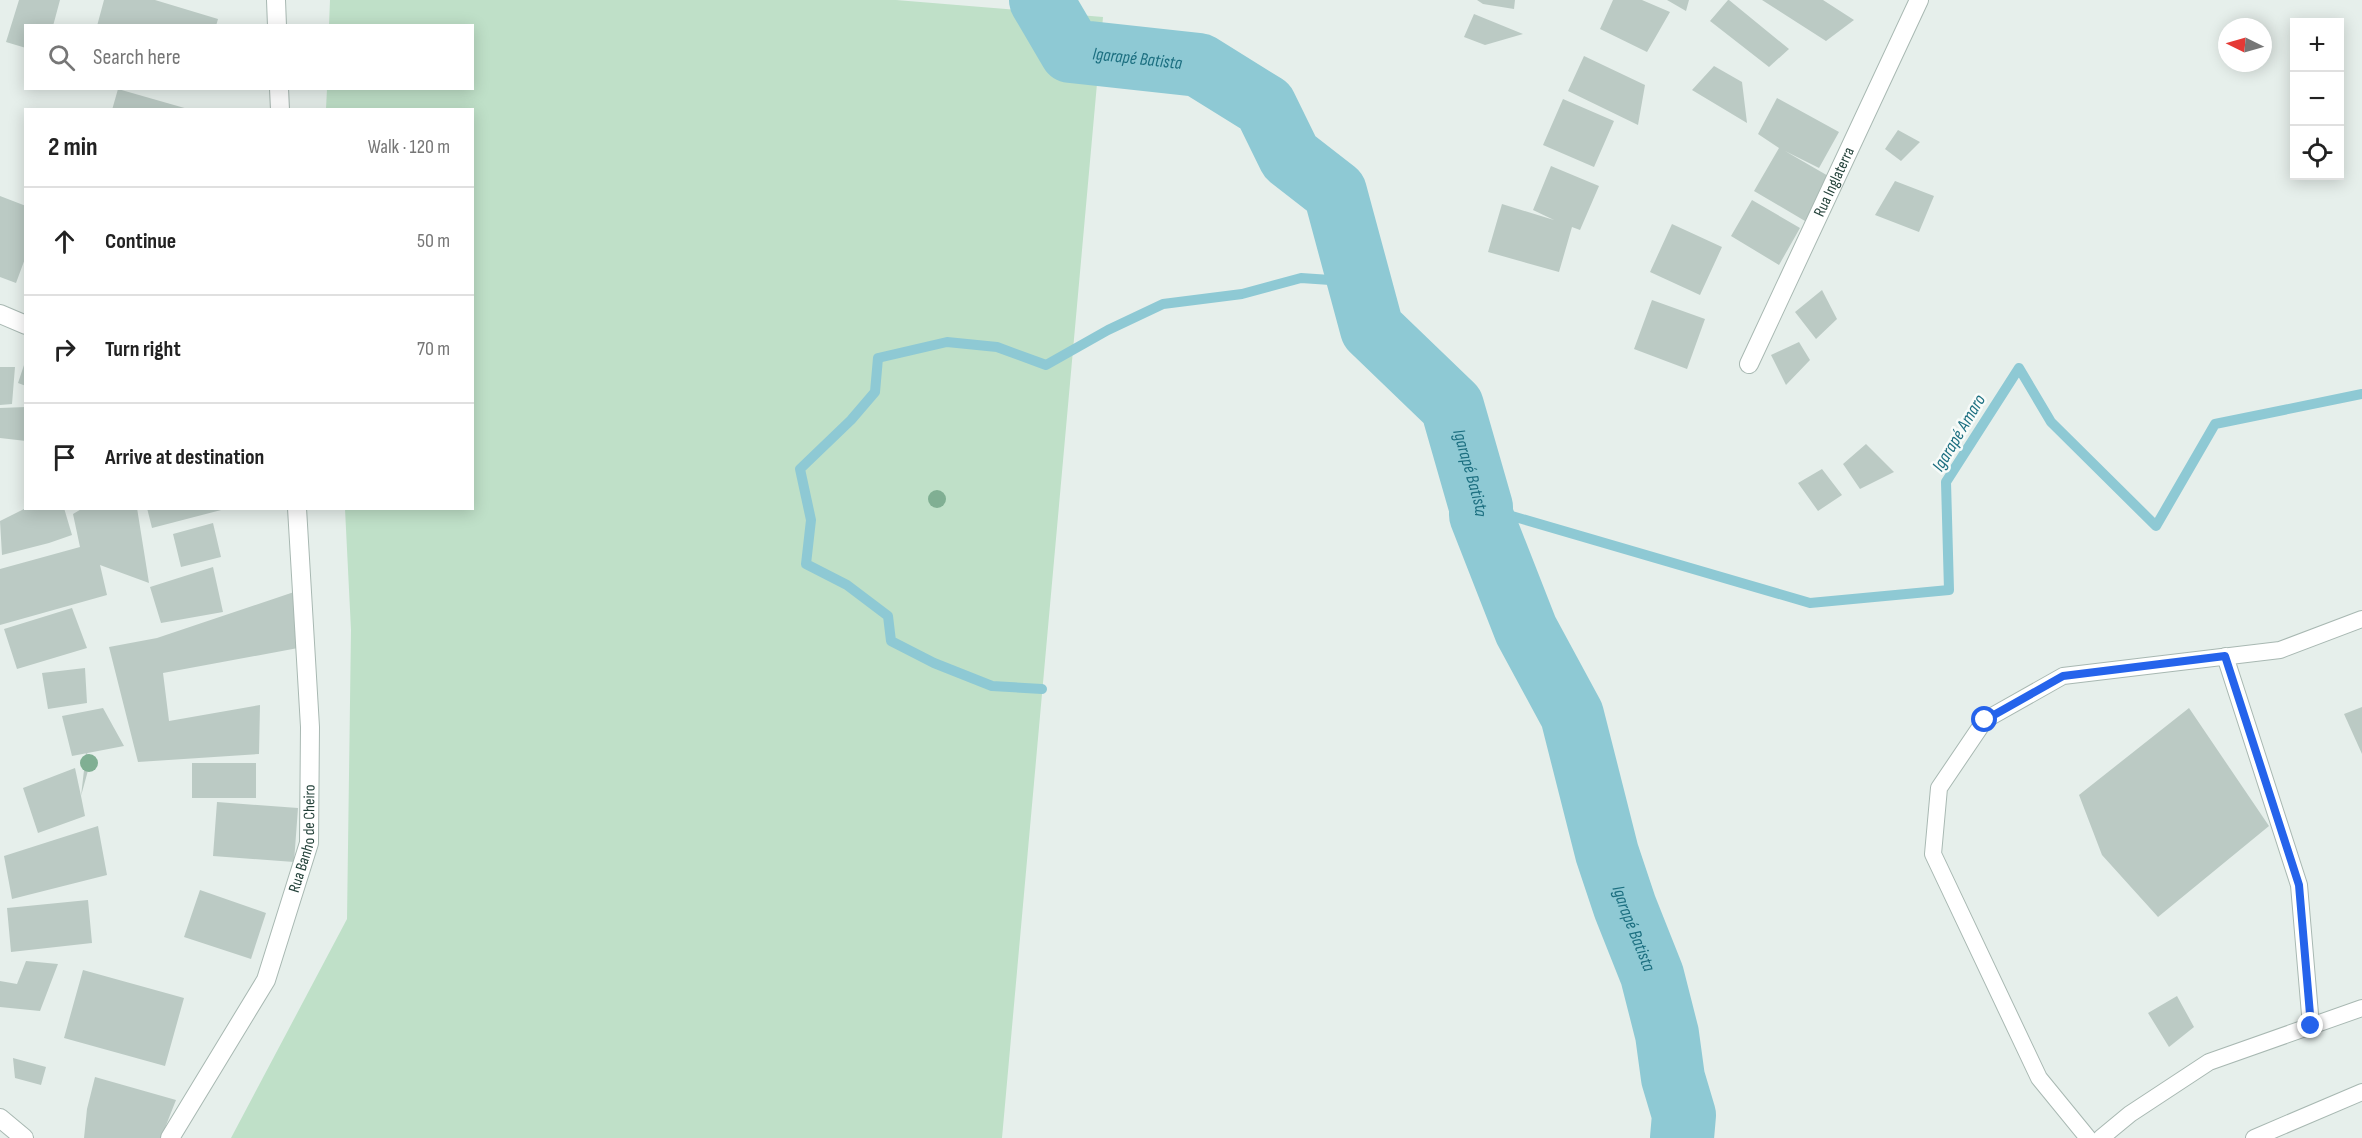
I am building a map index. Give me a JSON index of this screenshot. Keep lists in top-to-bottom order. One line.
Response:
{"streets":{"street":["Rua Inglaterra","Rua Banho de Cheiro"]},"water":["Igarapé Batista","Igarapé Amaro"],"north":"left","page":{"map_buttons":["+","−"],"search":"Search here","heading":["2 min","Walk · 120 m"],"list":[["Continue","50 m"],["Turn right","70 m"],"Arrive at destination"]}}
